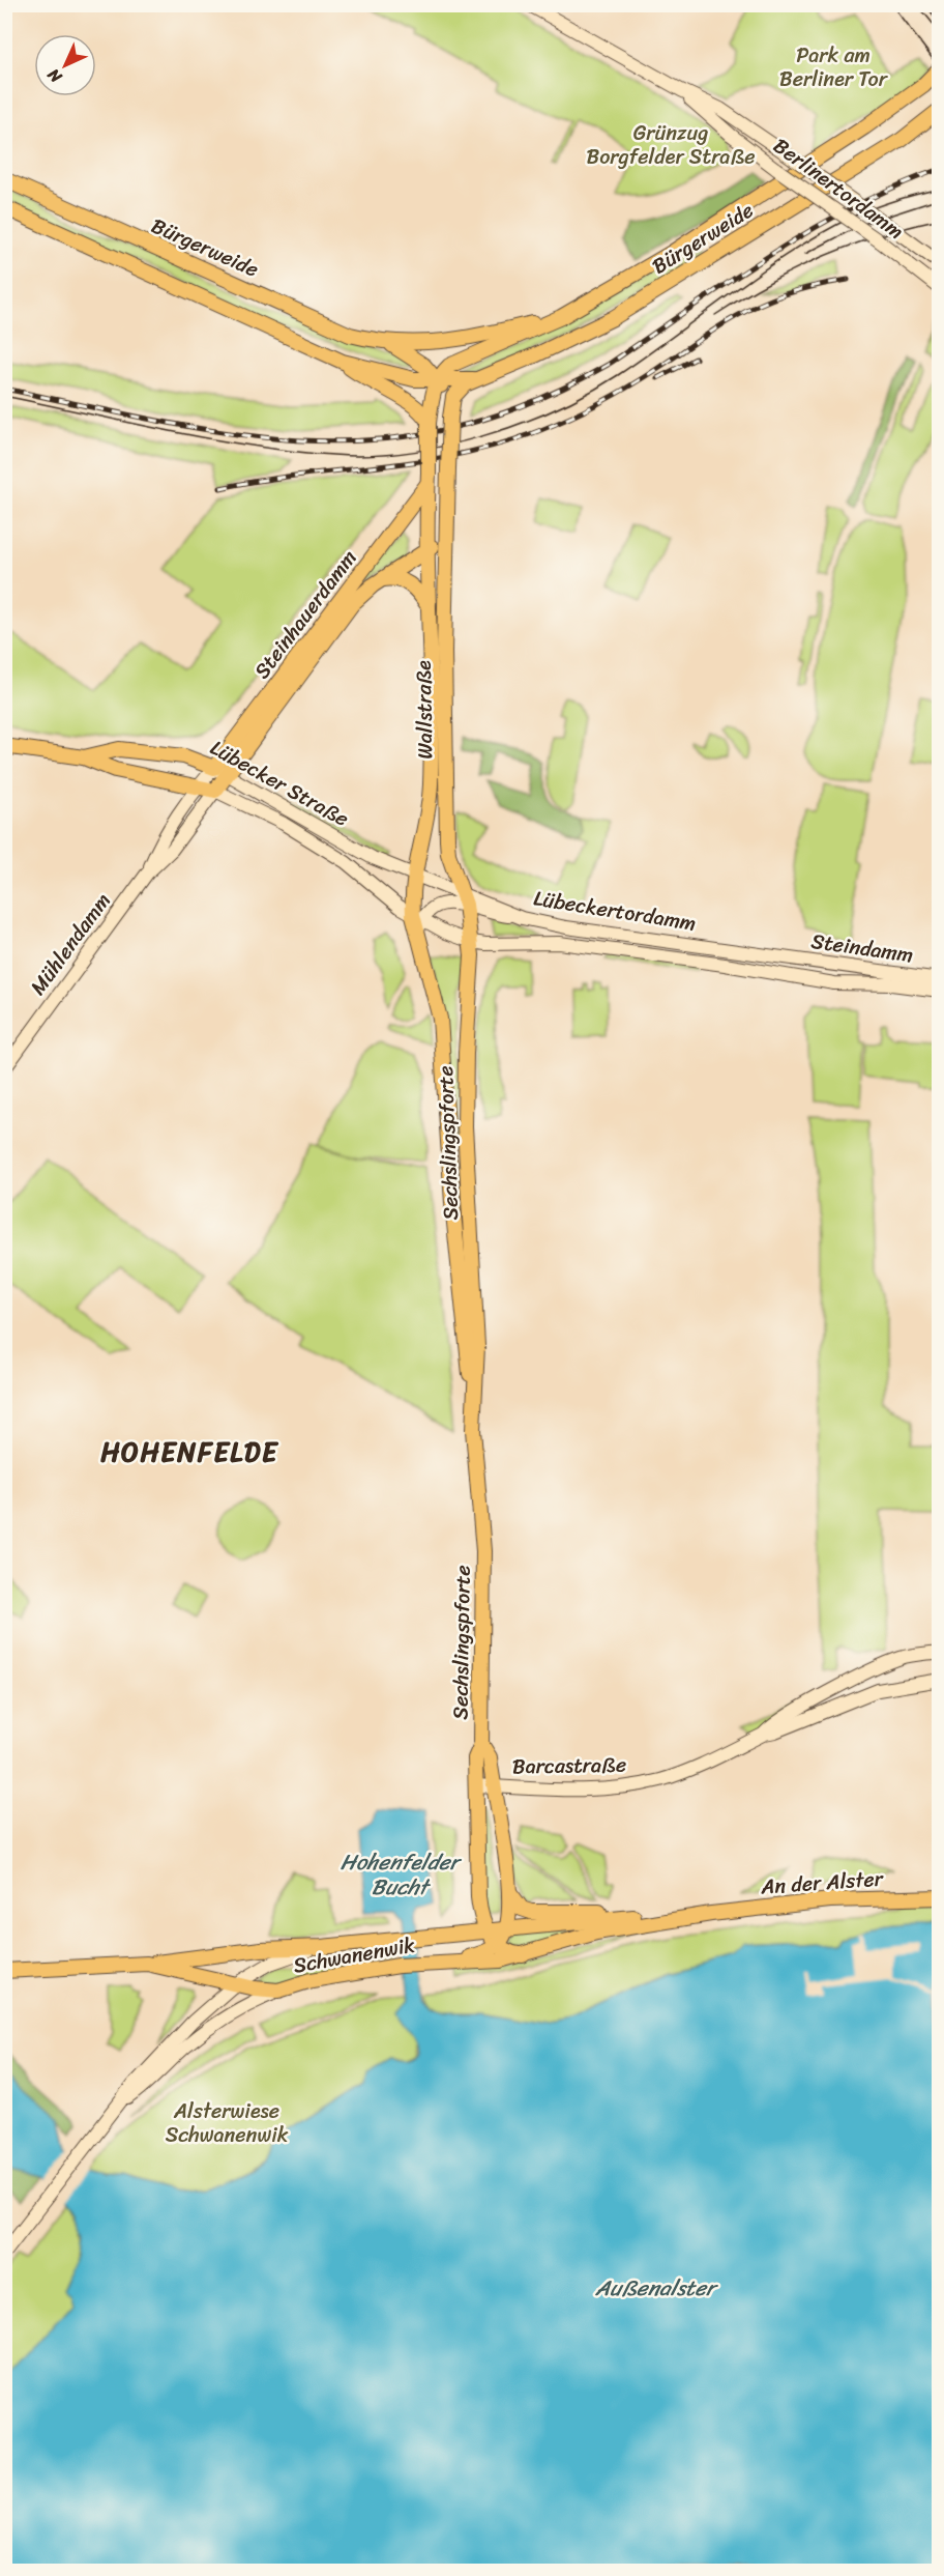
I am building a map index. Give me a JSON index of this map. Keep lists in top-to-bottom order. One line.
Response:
{"streets":{"main road":["Berlinertordamm","Bürgerweide","Steinhauerdamm","Wallstraße","Lübecker Straße","Lübeckertordamm","Mühlendamm","Steindamm","Sechslingspforte","Barcastraße","An der Alster","Schwanenwik"]},"crossings":[["Bürgerweide","Wallstraße"],["Steinhauerdamm","Wallstraße"],["Steinhauerdamm","Lübecker Straße"],["Steinhauerdamm","Mühlendamm"],["Wallstraße","Lübecker Straße"],["Wallstraße","Lübeckertordamm"],["Wallstraße","Sechslingspforte"],["Lübecker Straße","Lübeckertordamm"],["Lübecker Straße","Mühlendamm"],["Lübecker Straße","Sechslingspforte"],["Lübeckertordamm","Steindamm"],["Lübeckertordamm","Sechslingspforte"],["Sechslingspforte","Barcastraße"],["Sechslingspforte","An der Alster"],["Sechslingspforte","Schwanenwik"],["An der Alster","Schwanenwik"]],"districts":["HOHENFELDE"],"water":["Hohenfelder Bucht","Außenalster"],"parks":["Park am Berliner Tor","Grünzug Borgfelder Straße","Alsterwiese Schwanenwik"],"north":"bottom left"}
